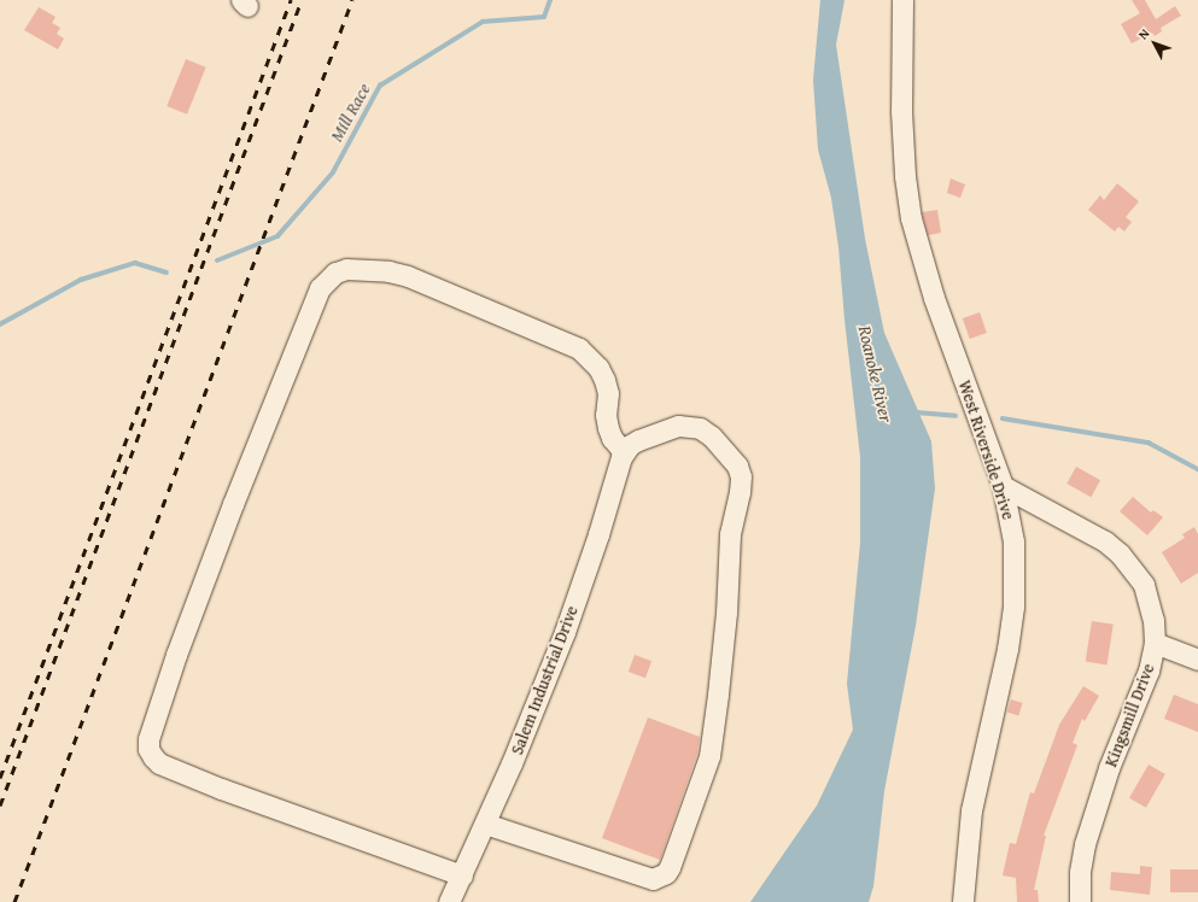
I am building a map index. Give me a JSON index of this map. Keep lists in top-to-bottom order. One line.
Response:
{"streets":{"street":["West Riverside Drive","Salem Industrial Drive","Kingsmill Drive"]},"crossings":[["West Riverside Drive","Kingsmill Drive"]],"water":["Mill Race","Roanoke River"],"north":"top left"}
